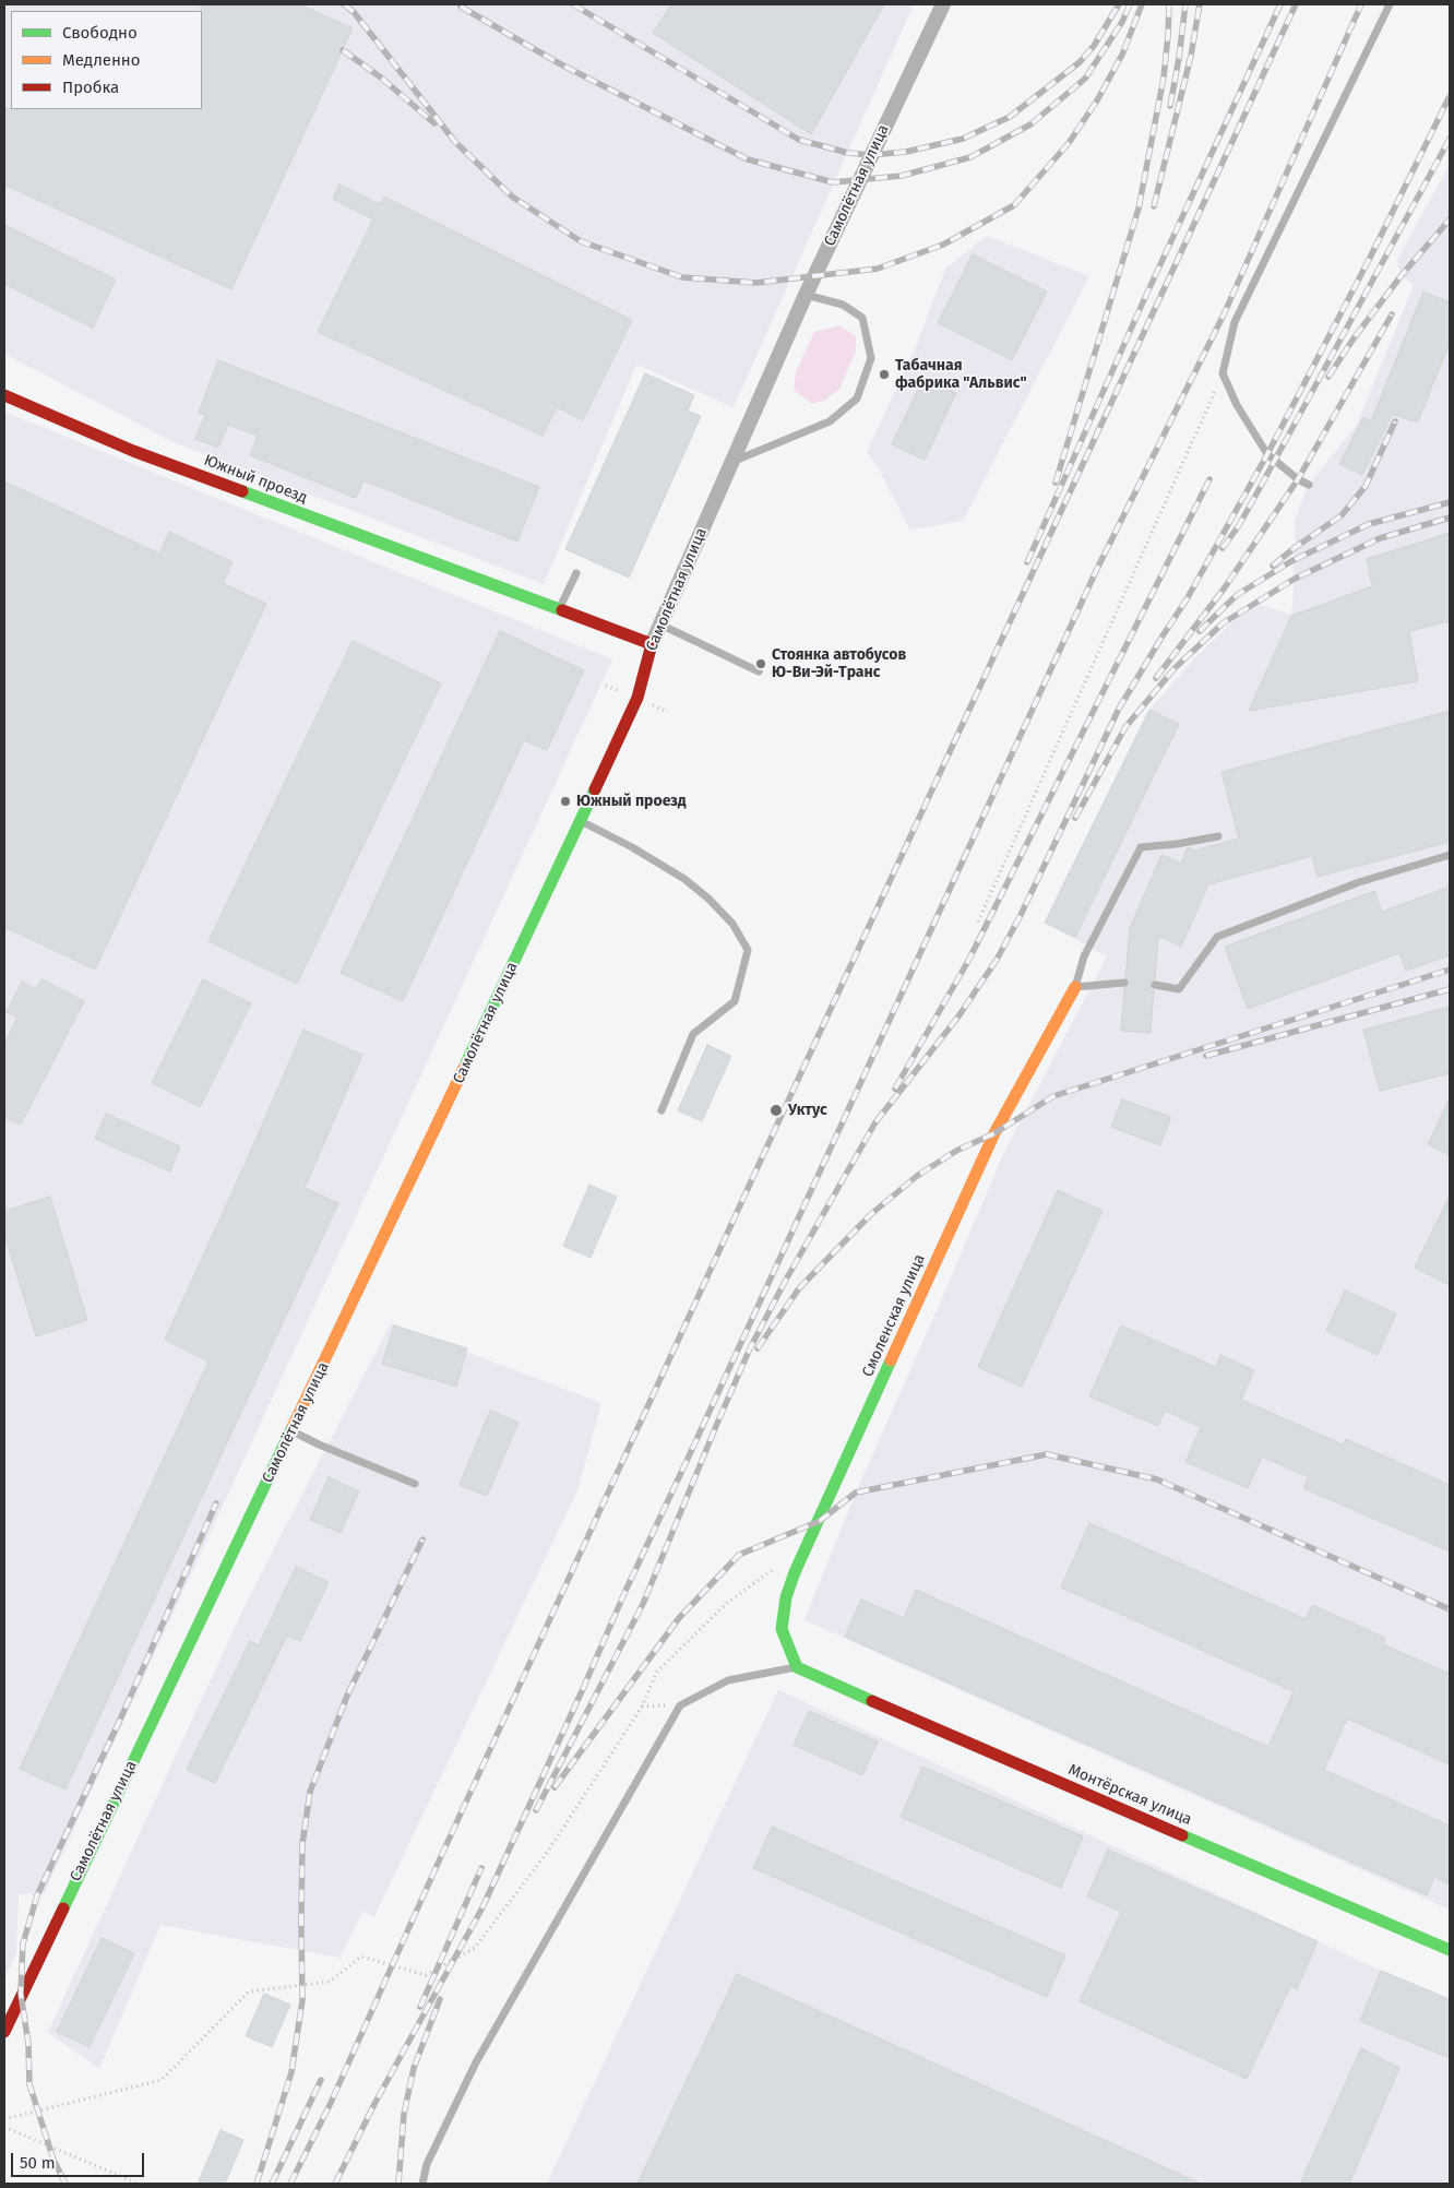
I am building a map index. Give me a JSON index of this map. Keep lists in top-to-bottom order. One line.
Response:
{"streets":{"main road":["Самолётная улица","Южный проезд","Смоленская улица","Монтёрская улица"]},"crossings":[["Самолётная улица","Южный проезд"],["Смоленская улица","Монтёрская улица"]],"places":["Табачная фабрика \"Альвис\"","Стоянка автобусов Ю-Ви-Эй-Транс","Южный проезд","Уктус"],"legend":["Свободно","Медленно","Пробка"],"scale_bar":"50 m"}
